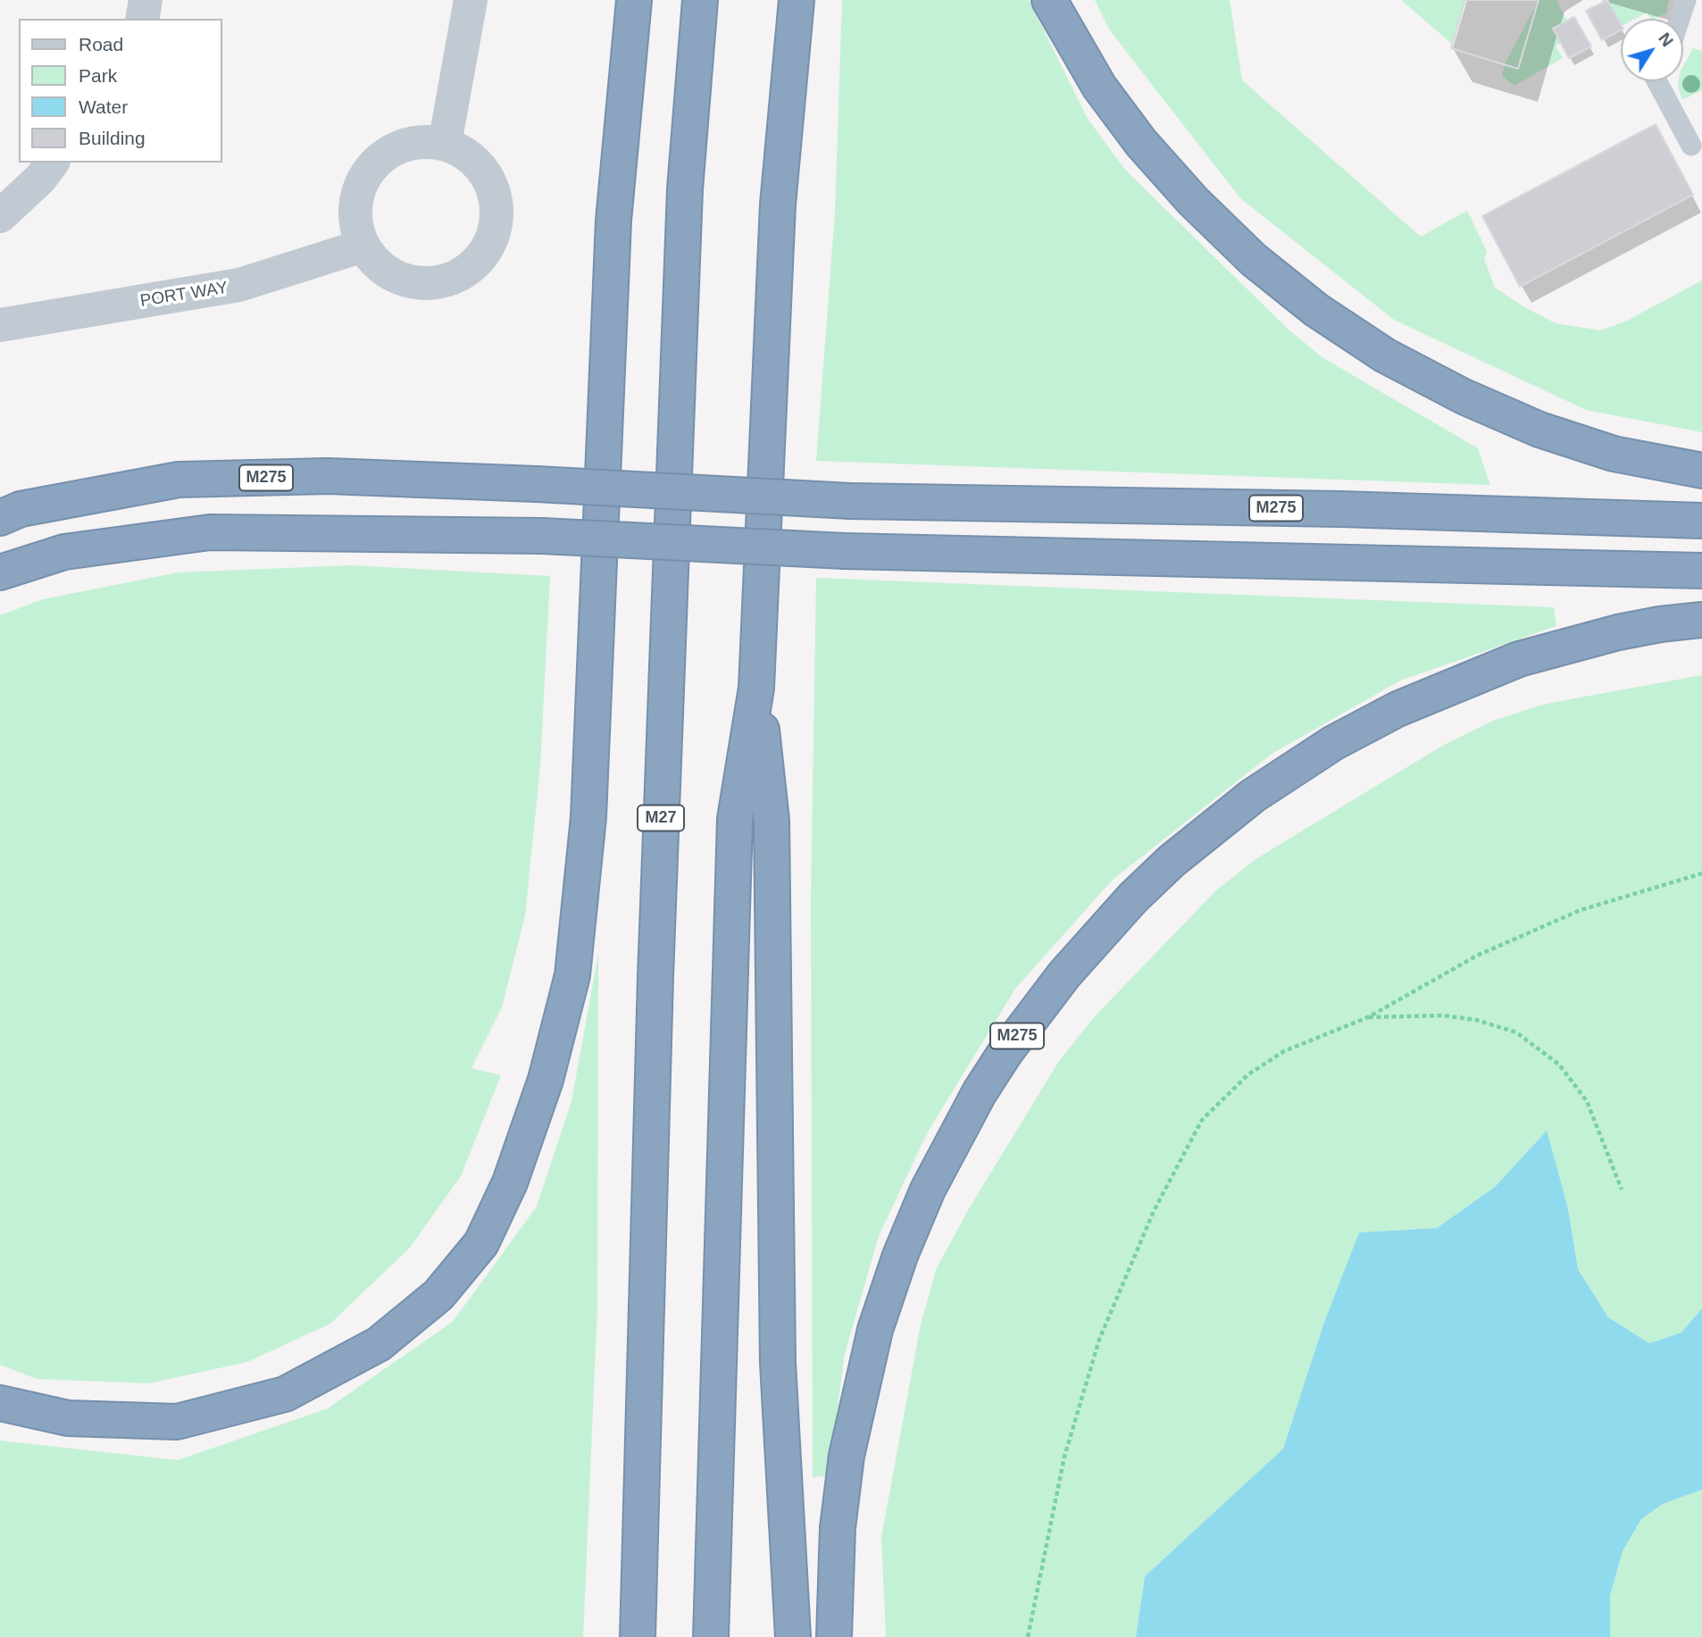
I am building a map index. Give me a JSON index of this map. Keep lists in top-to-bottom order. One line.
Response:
{"streets":{"highway":["M275","M27"],"street":["PORT WAY"]},"legend":["Road","Park","Water","Building"],"north":"top right"}
